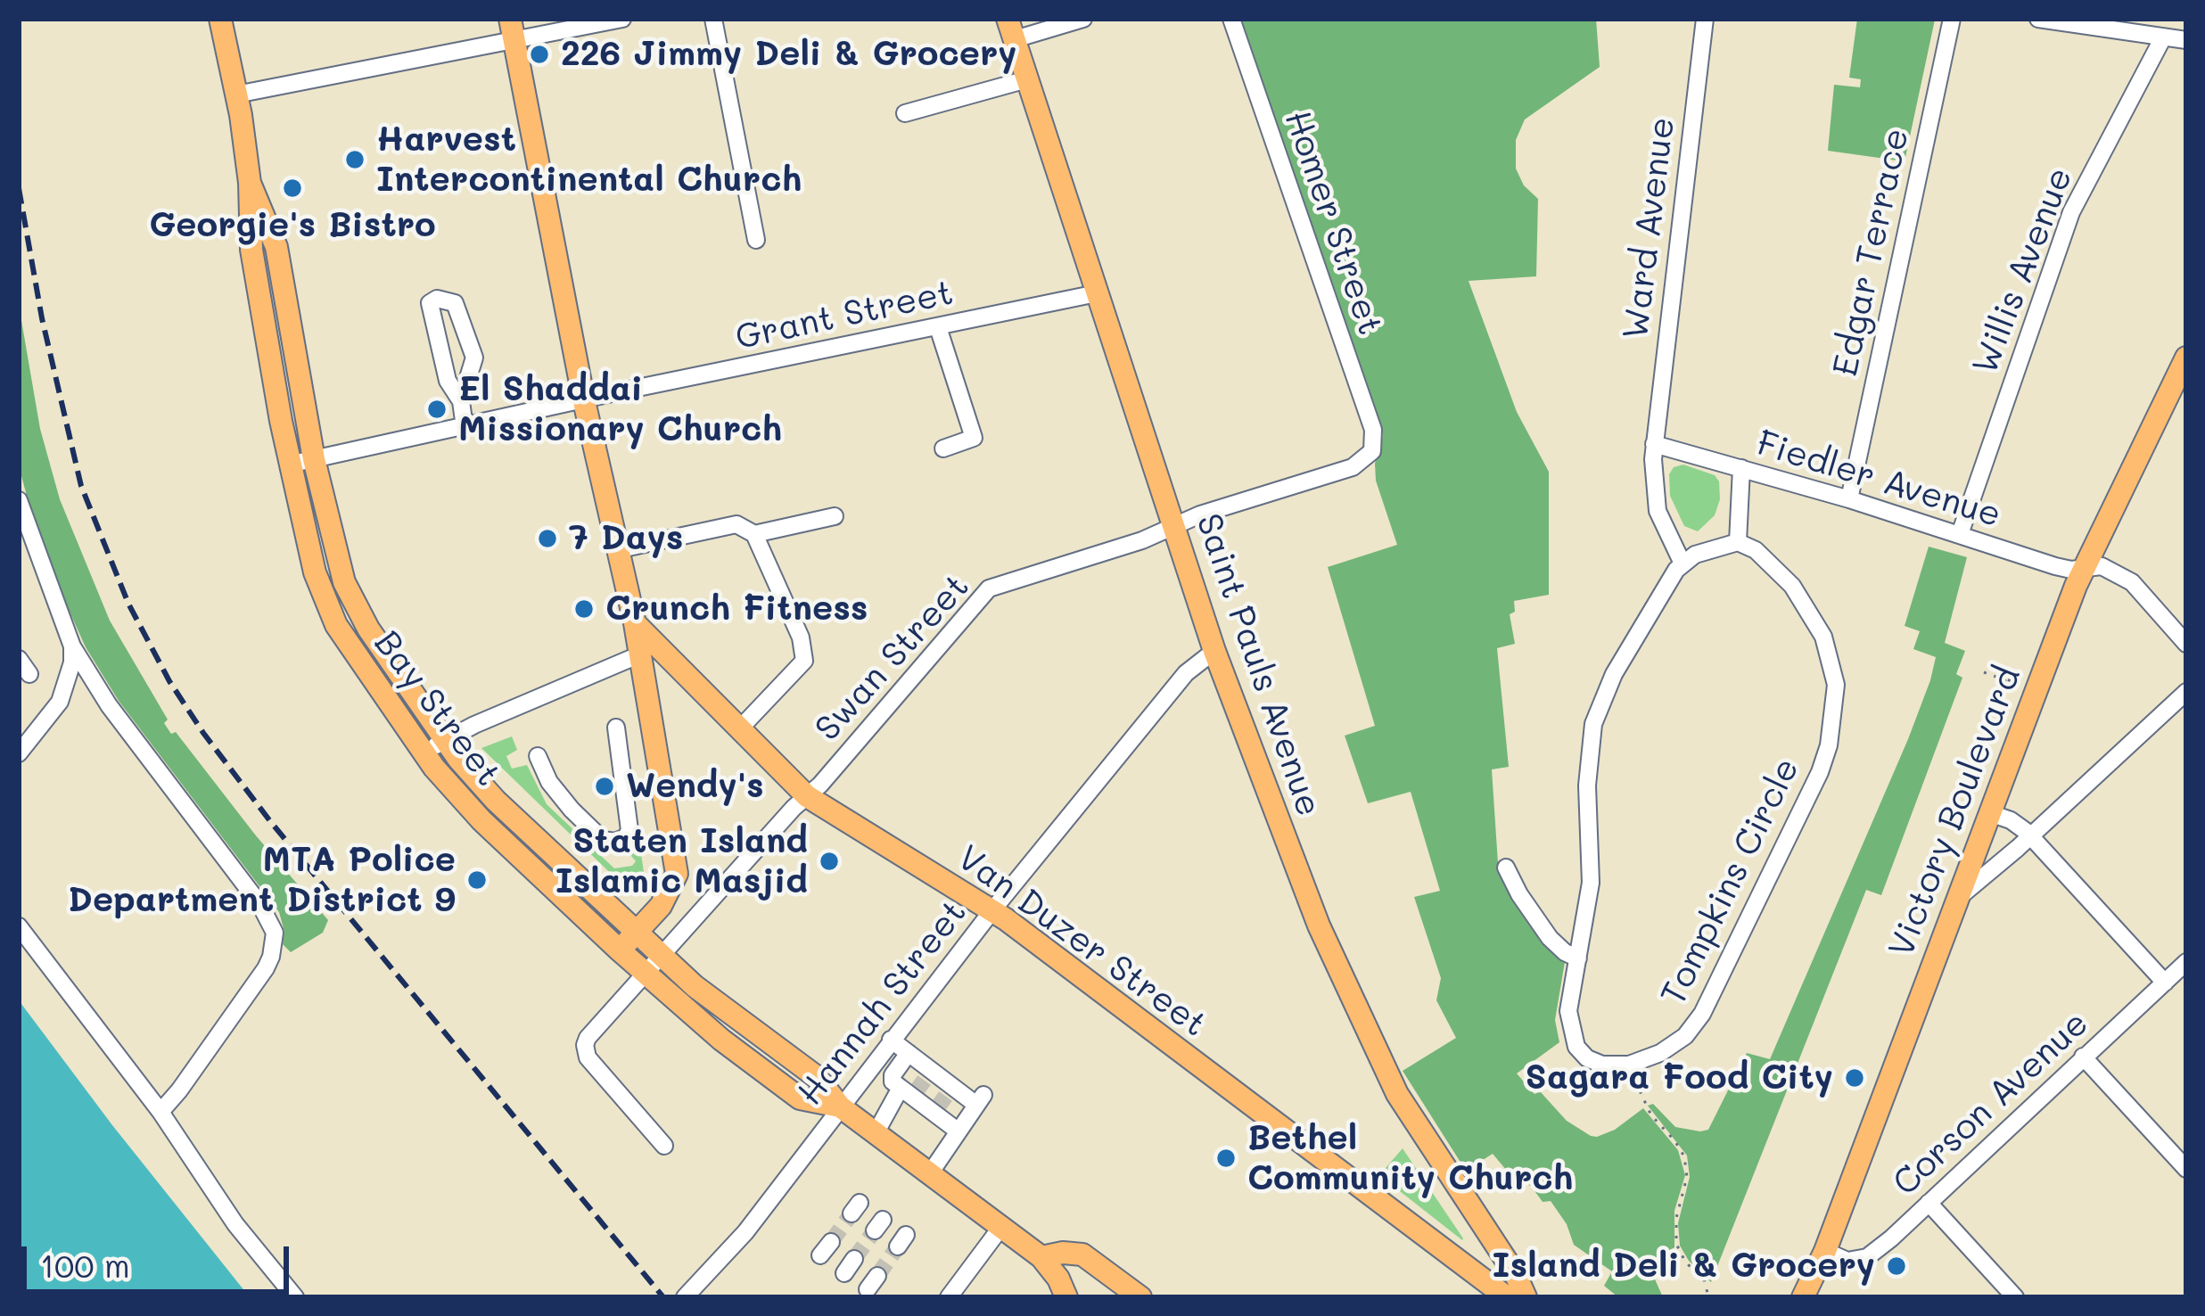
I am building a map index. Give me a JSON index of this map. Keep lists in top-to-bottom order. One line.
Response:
{"streets":{"main road":["Saint Pauls Avenue","Bay Street","Victory Boulevard","Van Duzer Street"],"street":["Homer Street","Ward Avenue","Edgar Terrace","Willis Avenue","Grant Street","Fiedler Avenue","Swan Street","Tompkins Circle","Hannah Street","Corson Avenue"]},"crossings":[["Homer Street","Swan Street"],["Ward Avenue","Fiedler Avenue"],["Edgar Terrace","Fiedler Avenue"],["Willis Avenue","Fiedler Avenue"],["Grant Street","Saint Pauls Avenue"],["Grant Street","Bay Street"],["Grant Street","Van Duzer Street"],["Fiedler Avenue","Victory Boulevard"],["Swan Street","Saint Pauls Avenue"],["Swan Street","Bay Street"],["Swan Street","Van Duzer Street"],["Saint Pauls Avenue","Hannah Street"],["Bay Street","Van Duzer Street"],["Bay Street","Hannah Street"],["Victory Boulevard","Corson Avenue"],["Van Duzer Street","Hannah Street"]],"places":["226 Jimmy Deli & Grocery","Harvest Intercontinental Church","Georgie's Bistro","El Shaddai Missionary Church","7 Days","Crunch Fitness","Wendy's","Staten Island Islamic Masjid","MTA Police Department District 9","Sagara Food City","Bethel Community Church","Island Deli & Grocery"],"scale_bar":"100 m"}
